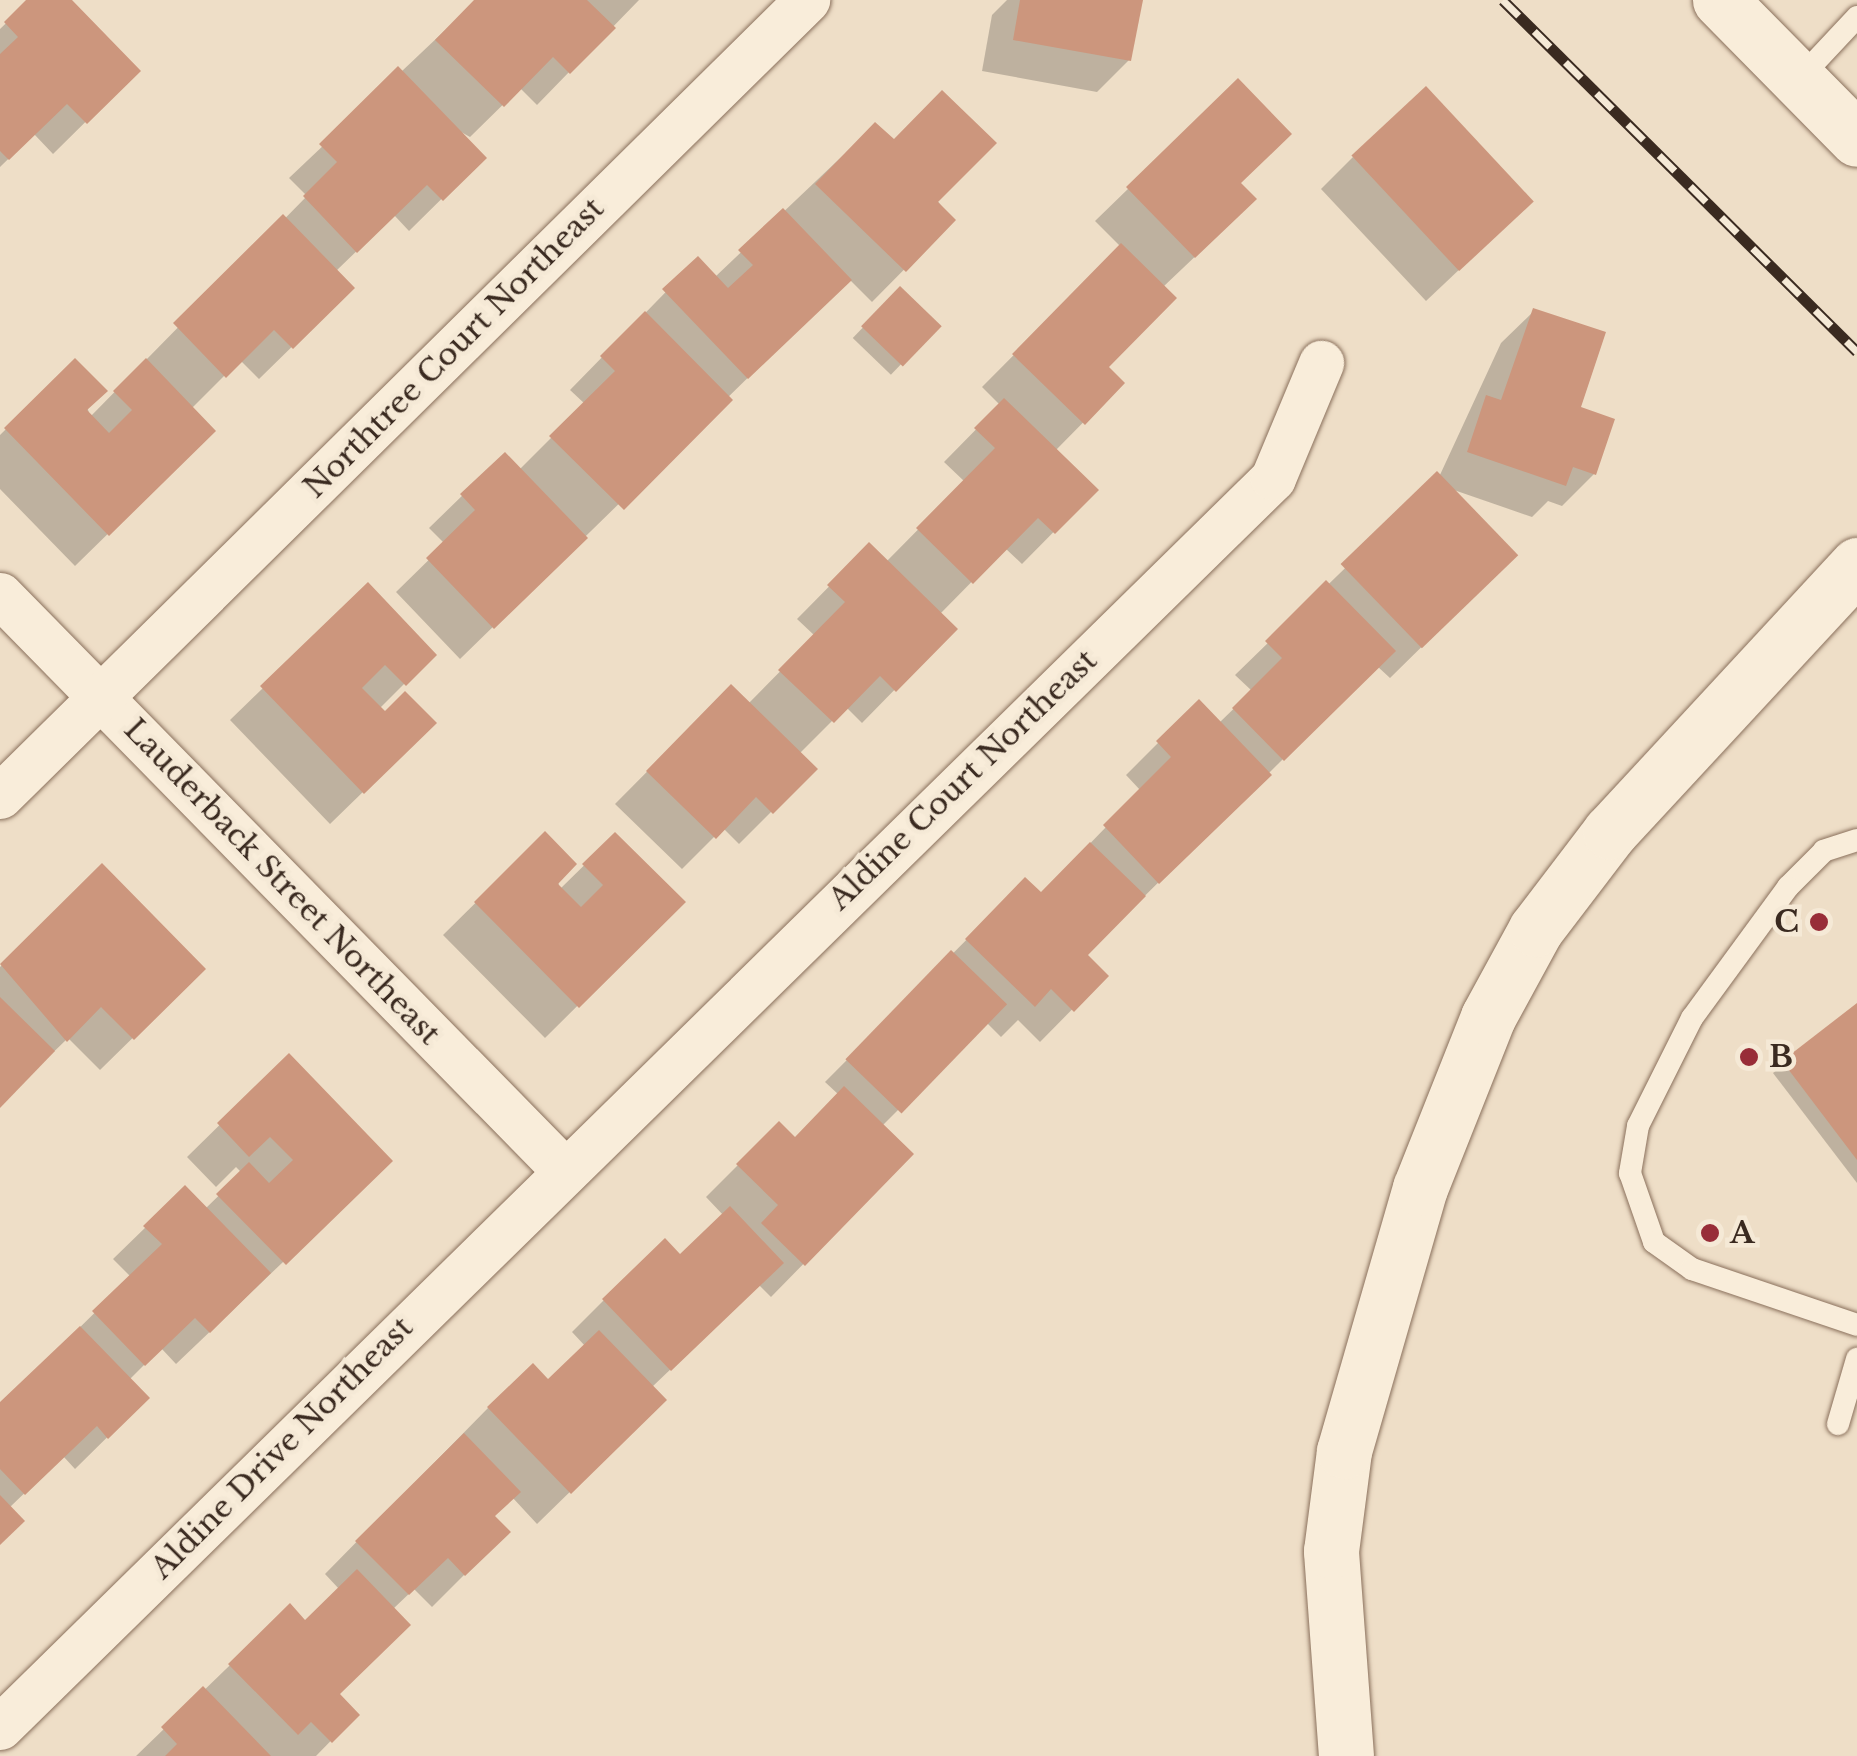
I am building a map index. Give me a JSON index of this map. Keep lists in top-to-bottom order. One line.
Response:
{"streets":{"street":["Northtree Court Northeast","Aldine Court Northeast","Lauderback Street Northeast","Aldine Drive Northeast"]},"crossings":[["Northtree Court Northeast","Lauderback Street Northeast"],["Aldine Court Northeast","Lauderback Street Northeast"],["Aldine Court Northeast","Aldine Drive Northeast"],["Lauderback Street Northeast","Aldine Drive Northeast"]],"places":["C","B","A"]}
